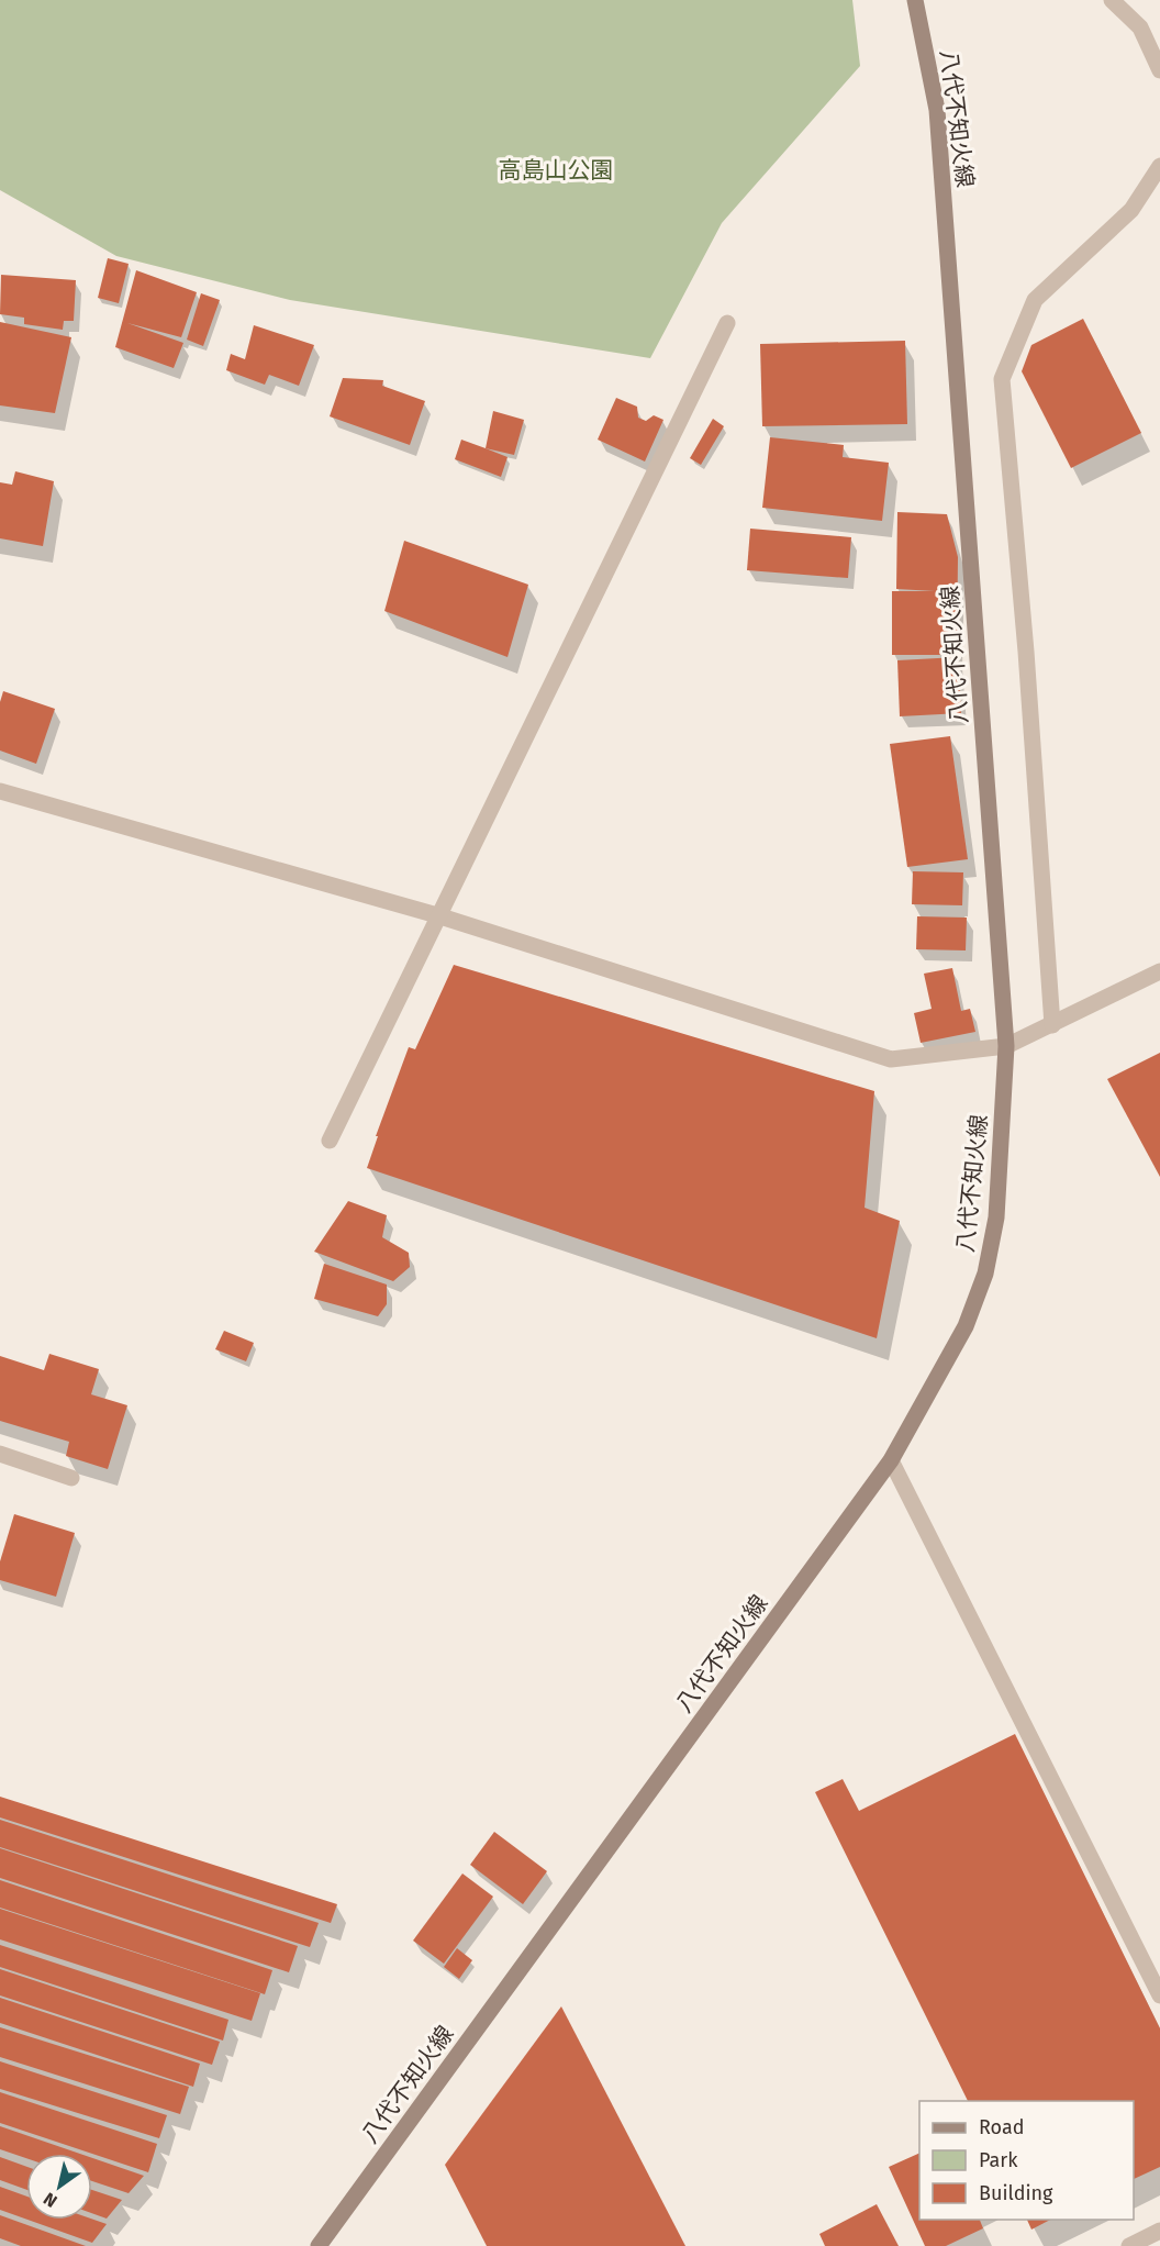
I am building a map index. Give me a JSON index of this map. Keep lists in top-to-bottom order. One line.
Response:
{"streets":{"main road":["八代不知火線"]},"parks":["高島山公園"],"legend":["Road","Park","Building"],"north":"bottom left"}
